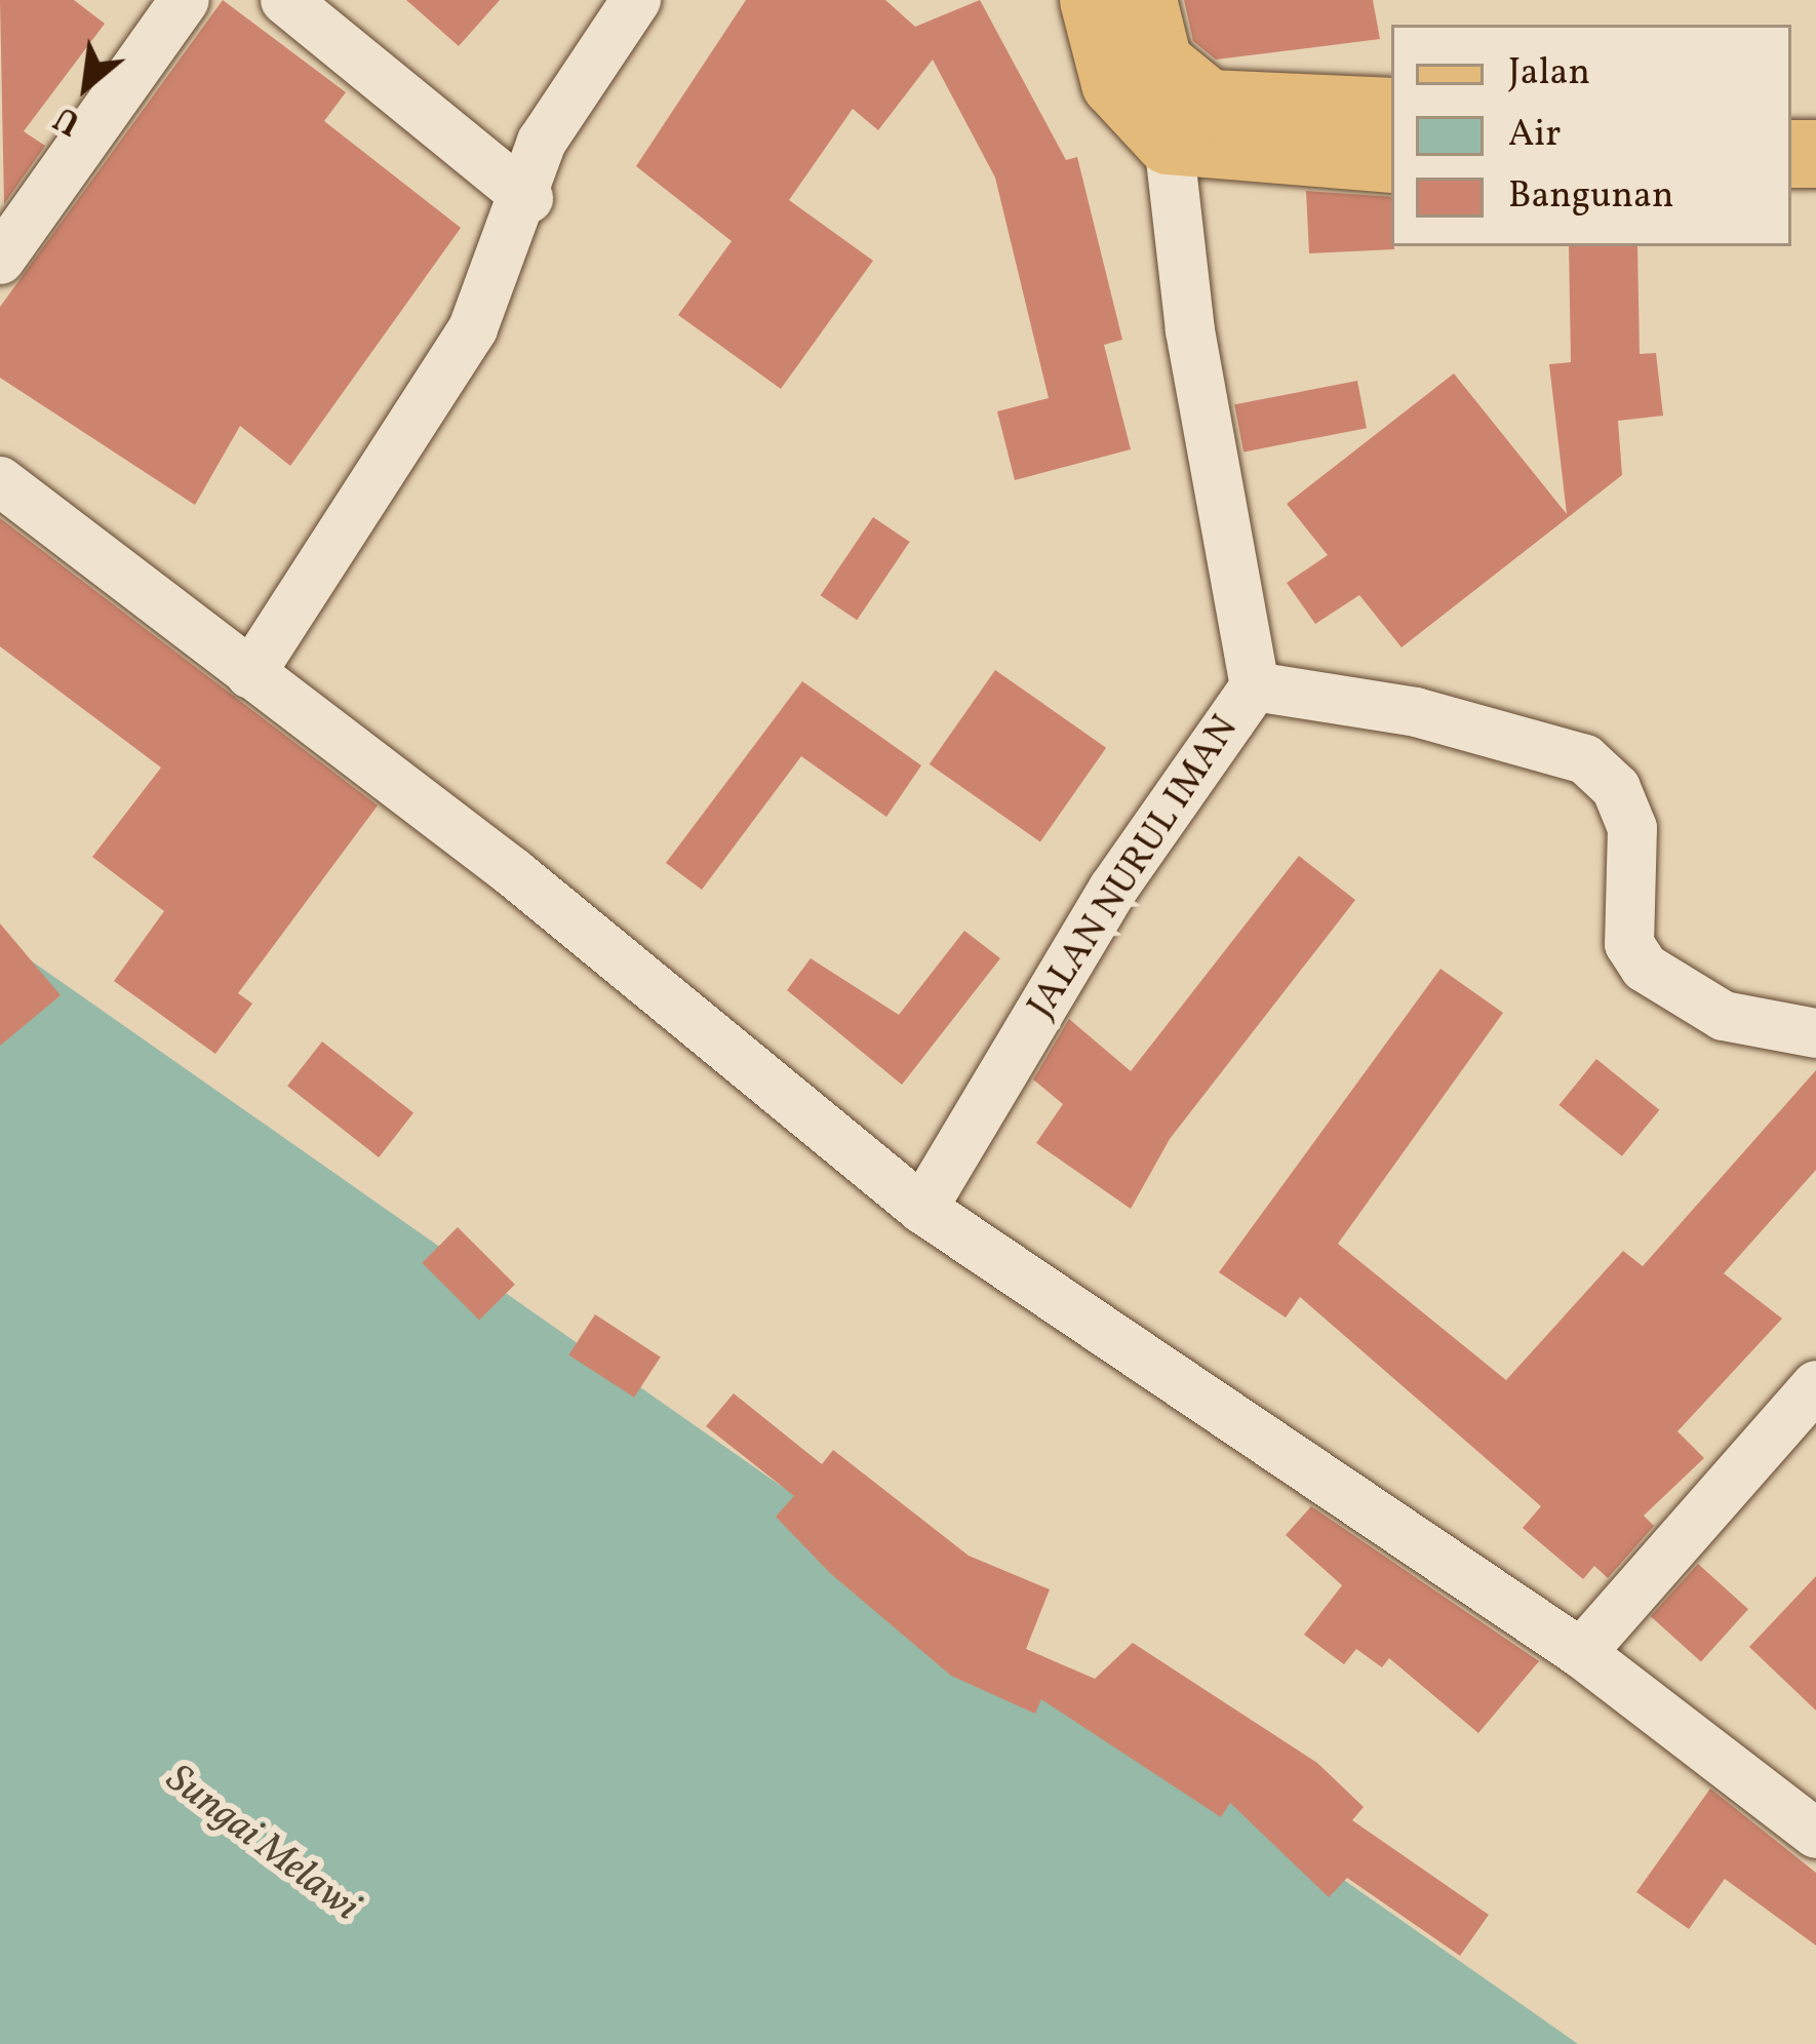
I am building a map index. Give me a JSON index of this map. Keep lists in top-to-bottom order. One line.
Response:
{"streets":{"street":["JALAN NURUL IMAN"]},"water":["Sungai Melawi"],"legend":["Jalan","Air","Bangunan"],"north":"bottom left"}
